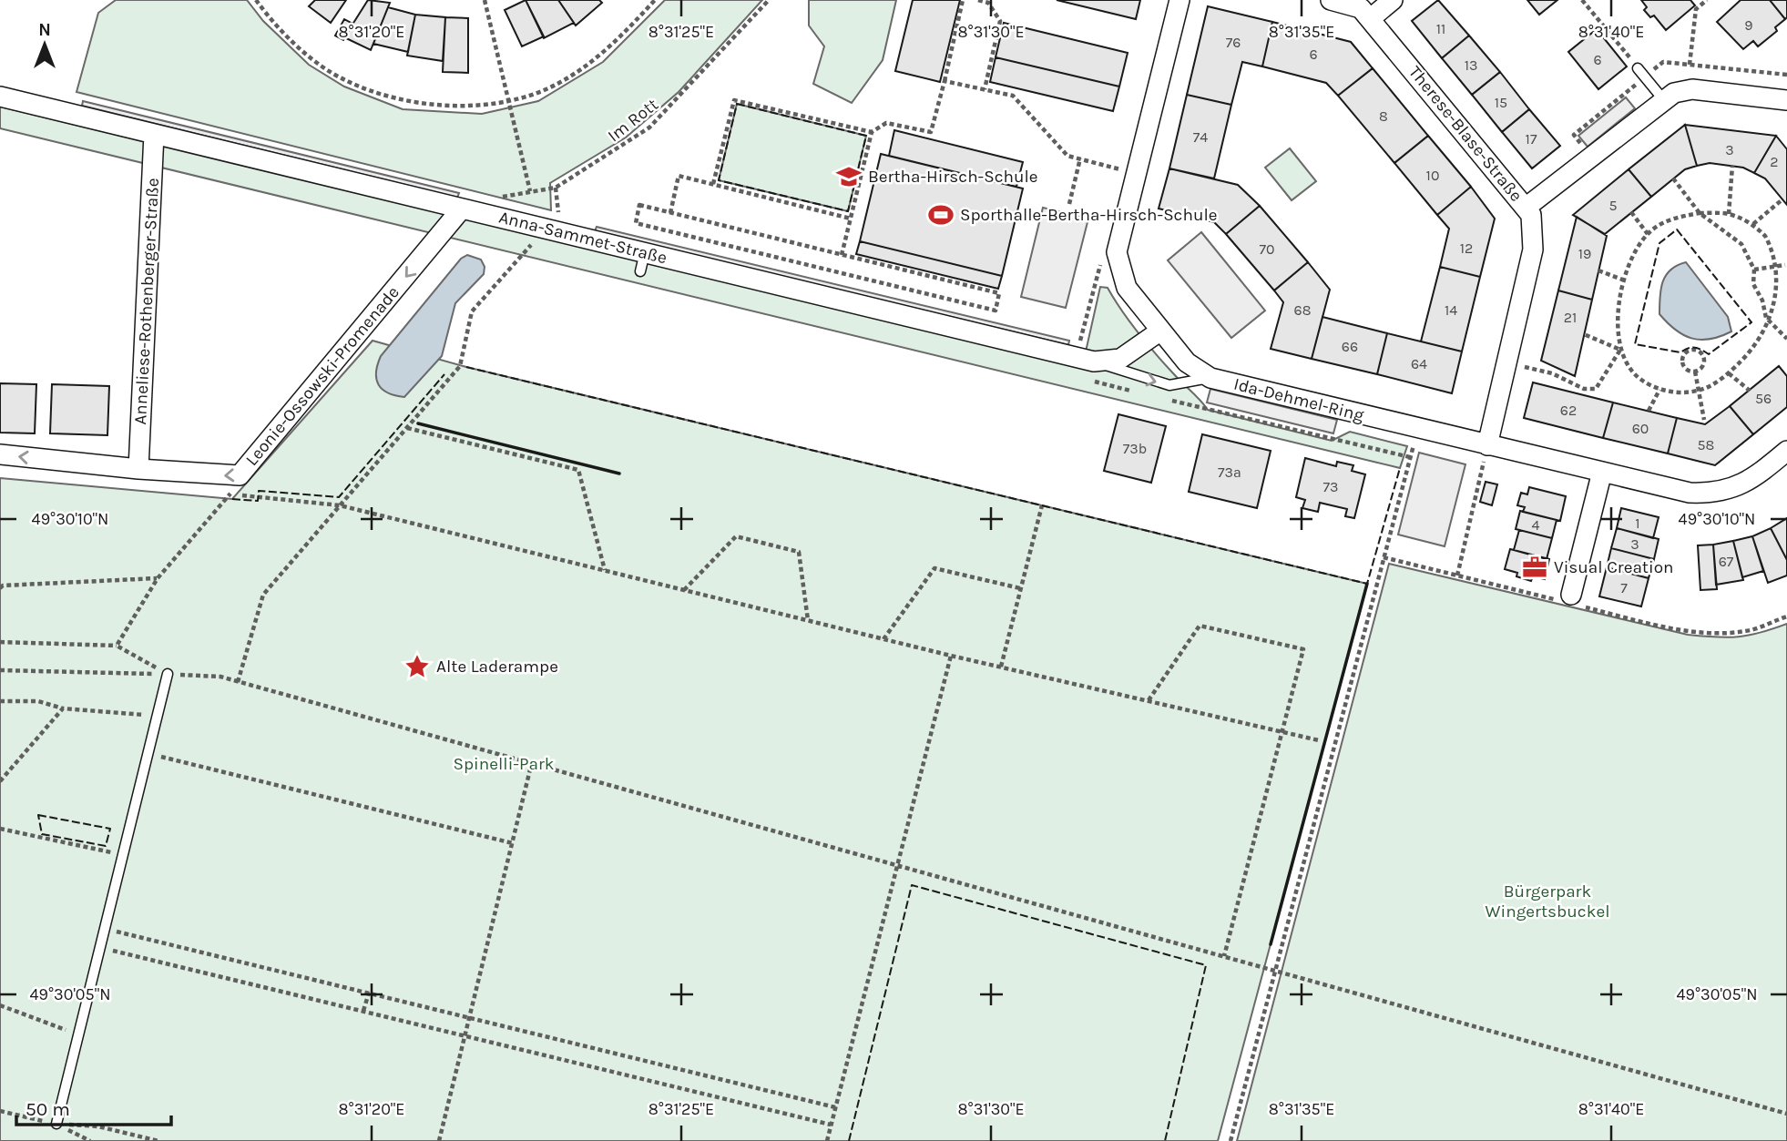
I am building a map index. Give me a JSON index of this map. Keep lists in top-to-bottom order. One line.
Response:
{"streets":{"street":["Therese-Blase-Straße","Anna-Sammet-Straße","Anneliese-Rothenberger-Straße","Leonie-Ossowski-Promenade","Ida-Dehmel-Ring"],"path":["Im Rott"]},"crossings":[["Im Rott","Anna-Sammet-Straße"],["Therese-Blase-Straße","Ida-Dehmel-Ring"],["Anna-Sammet-Straße","Anneliese-Rothenberger-Straße"],["Anna-Sammet-Straße","Leonie-Ossowski-Promenade"],["Anna-Sammet-Straße","Ida-Dehmel-Ring"],["Anneliese-Rothenberger-Straße","Leonie-Ossowski-Promenade"]],"one_way":["Leonie-Ossowski-Promenade"],"parks":["Spinelli-Park","Bürgerpark Wingertsbuckel"],"places":{"school or university":["Bertha-Hirsch-Schule"],"sports":["Sporthalle-Bertha-Hirsch-Schule"],"office":["Visual Creation"],"place":["Alte Laderampe"]},"house_numbers":["9","11","76","6","6","13","15","8","74","17","3","2","10","5","12","70","19","68","14","21","66","64","56","62","60","58","73b","73a","73","1","4","3","67","7"],"scale_bar":"50 m","north":"top","coordinates":["8°31'20\"E","8°31'25\"E","8°31'30\"E","8°31'35\"E","8°31'40\"E","49°30'10\"N","49°30'05\"N"]}
